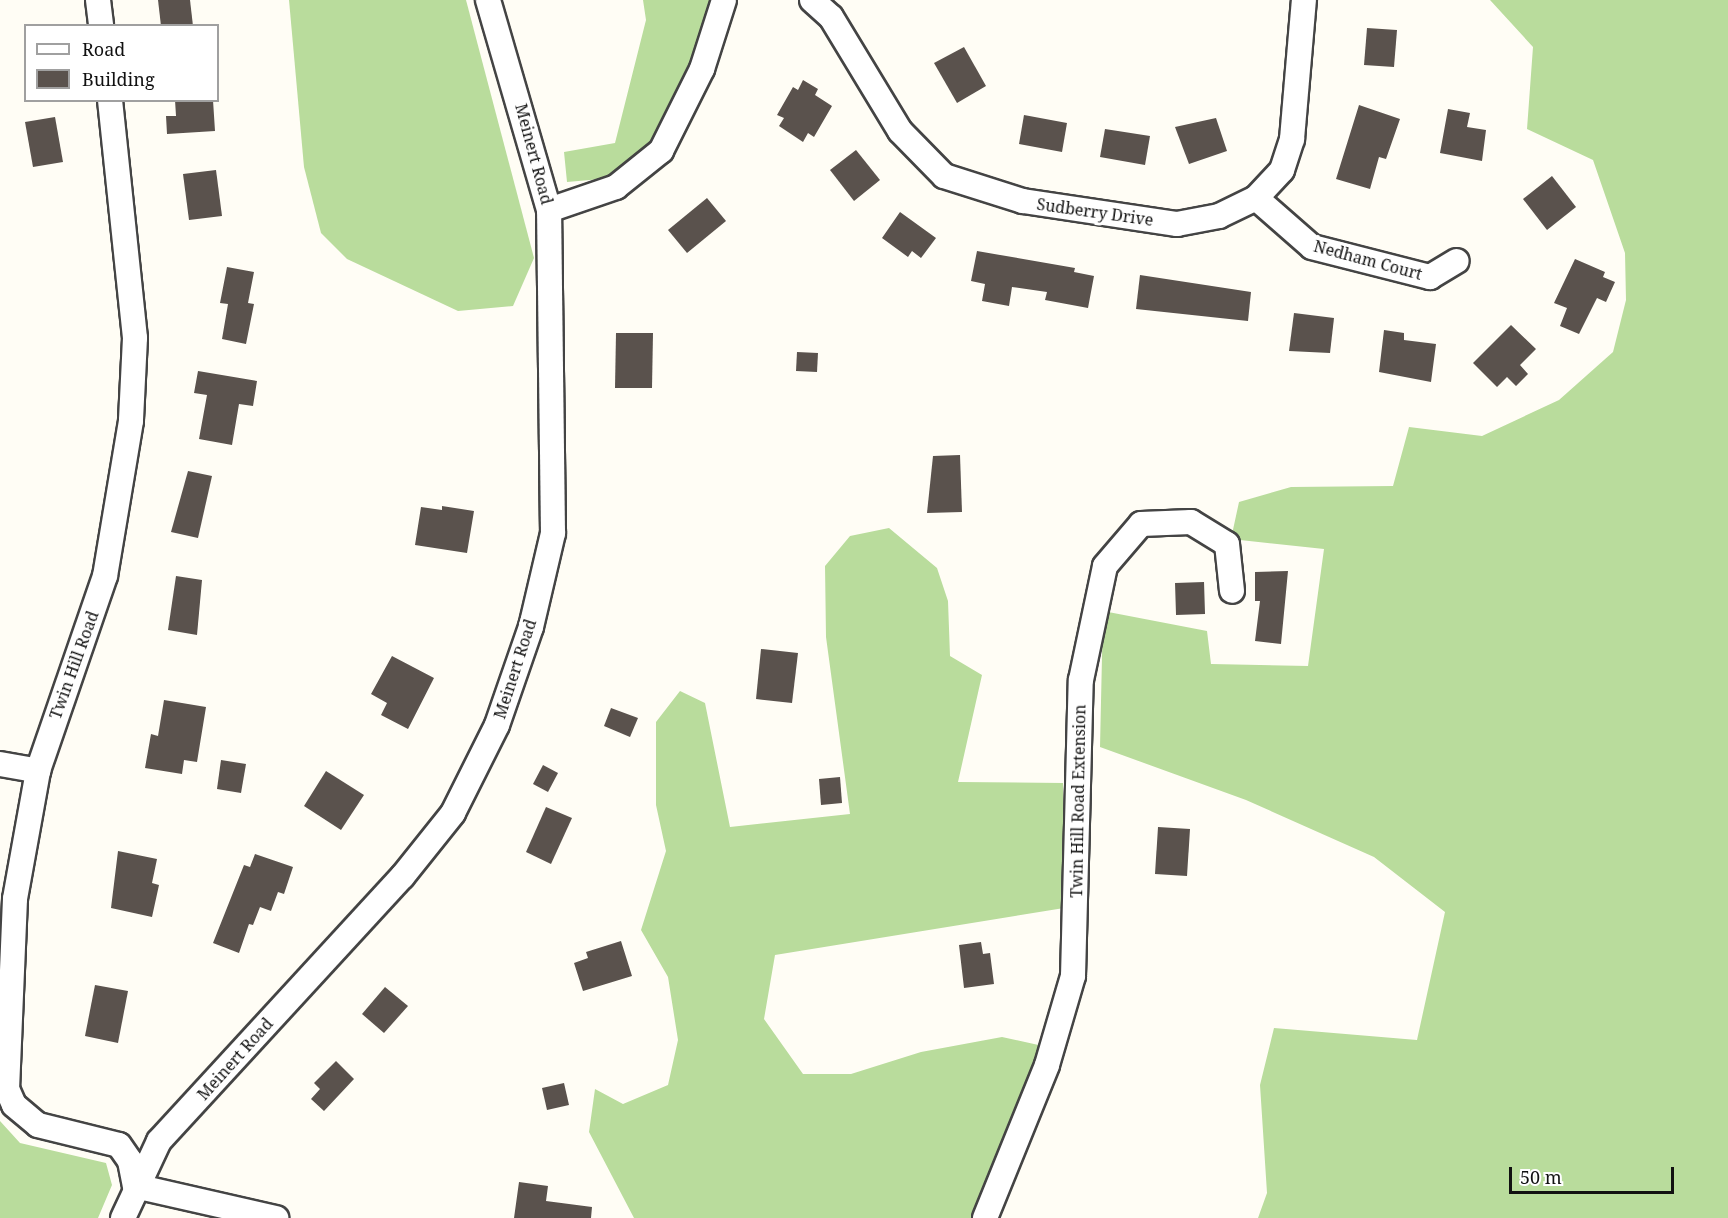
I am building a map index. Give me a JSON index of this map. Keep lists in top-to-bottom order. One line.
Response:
{"streets":{"street":["Meinert Road","Sudberry Drive","Nedham Court","Twin Hill Road","Twin Hill Road Extension"]},"crossings":[["Meinert Road","Twin Hill Road"],["Sudberry Drive","Nedham Court"]],"legend":["Road","Building"],"scale_bar":"50 m"}
